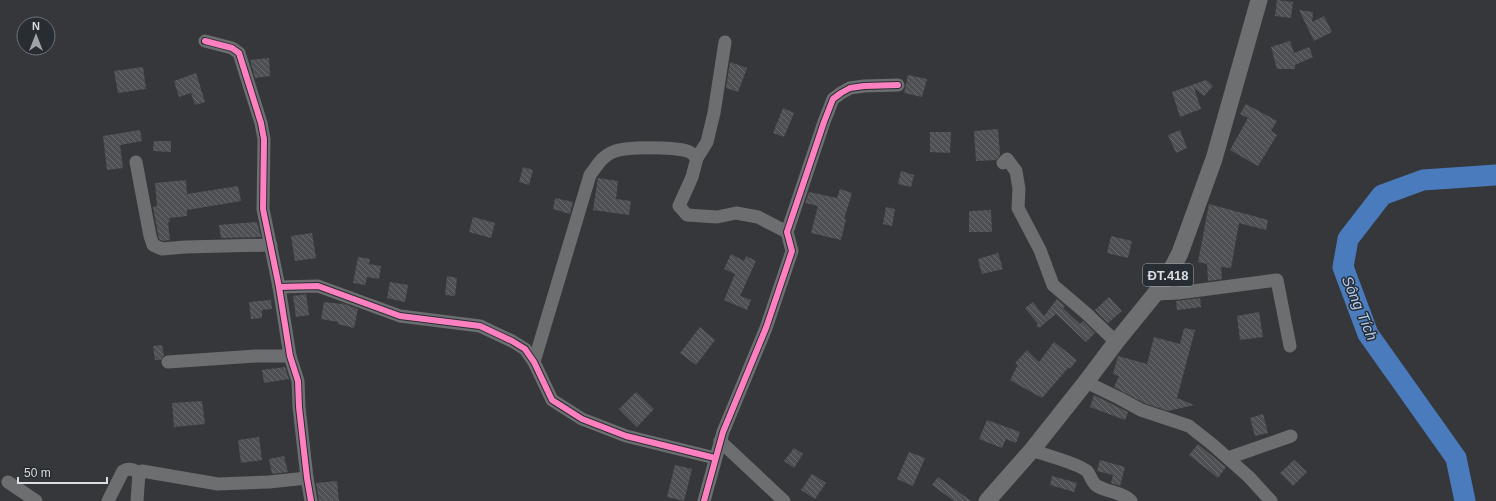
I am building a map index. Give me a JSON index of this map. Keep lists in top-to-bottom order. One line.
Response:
{"streets":{"main road":["ĐT.418"]},"water":["Sông Tích"],"scale_bar":"50 m","north":"top"}
